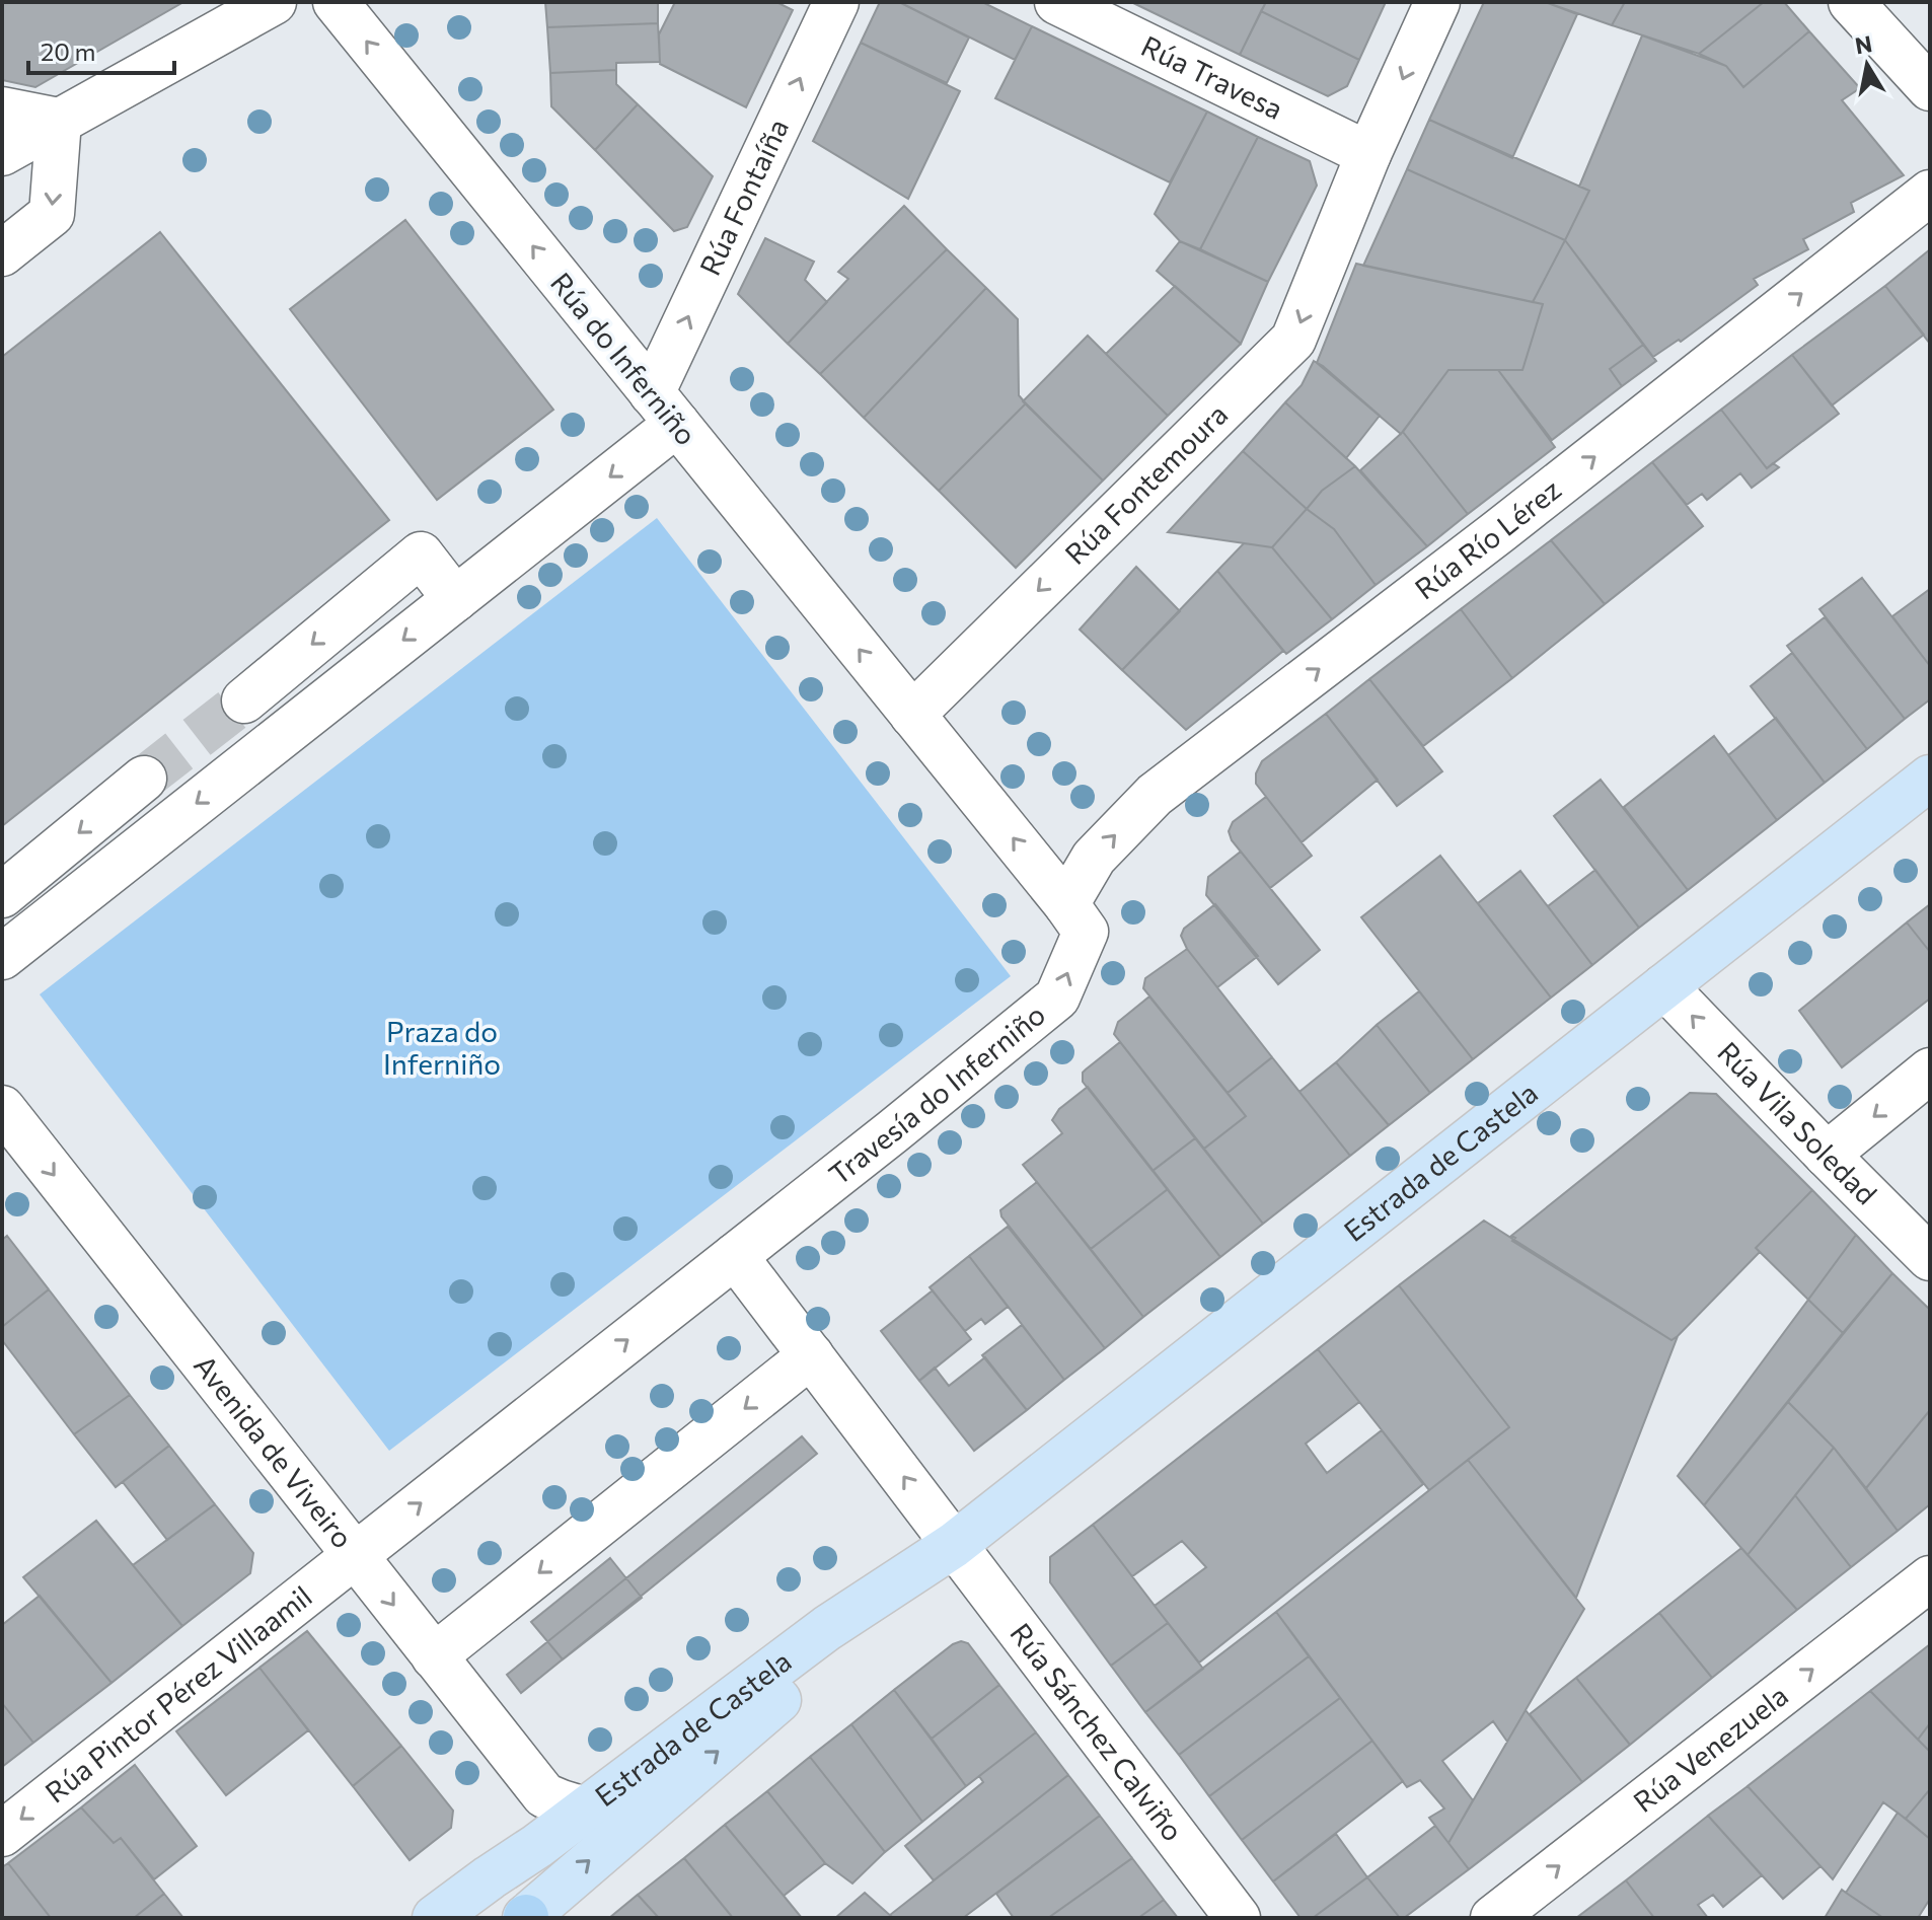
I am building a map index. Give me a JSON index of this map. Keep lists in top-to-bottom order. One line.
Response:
{"streets":{"main road":["Estrada de Castela"],"street":["Rúa Travesa","Rúa Fontaíña","Rúa do Inferniño","Rúa Fontemoura","Rúa Río Lérez","Travesía do Inferniño","Rúa Vila Soledad","Avenida de Viveiro","Rúa Pintor Pérez Villaamil","Rúa Sánchez Calviño","Rúa Venezuela"]},"crossings":[["Rúa Travesa","Rúa Fontemoura"],["Rúa Fontaíña","Rúa do Inferniño"],["Rúa do Inferniño","Rúa Fontemoura"],["Rúa Río Lérez","Travesía do Inferniño"],["Travesía do Inferniño","Avenida de Viveiro"],["Travesía do Inferniño","Rúa Pintor Pérez Villaamil"],["Rúa Vila Soledad","Estrada de Castela"],["Estrada de Castela","Rúa Sánchez Calviño"],["Avenida de Viveiro","Rúa Pintor Pérez Villaamil"]],"one_way":["Rúa Fontaíña","Rúa do Inferniño","Rúa Fontemoura","Rúa Río Lérez","Rúa Vila Soledad","Avenida de Viveiro","Rúa Pintor Pérez Villaamil","Rúa Venezuela"],"parks":["Praza do Inferniño"],"scale_bar":"20 m","north":"top"}
